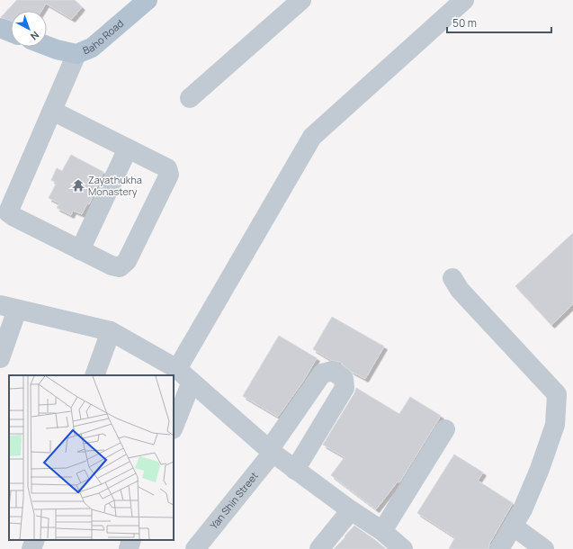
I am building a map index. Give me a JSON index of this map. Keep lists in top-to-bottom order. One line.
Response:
{"streets":{"main road":["Baho Road"],"street":["Yan Shin Street"]},"places":{"temple":["Zayathukha Monastery"]},"scale_bar":"50 m","north":"bottom right"}
